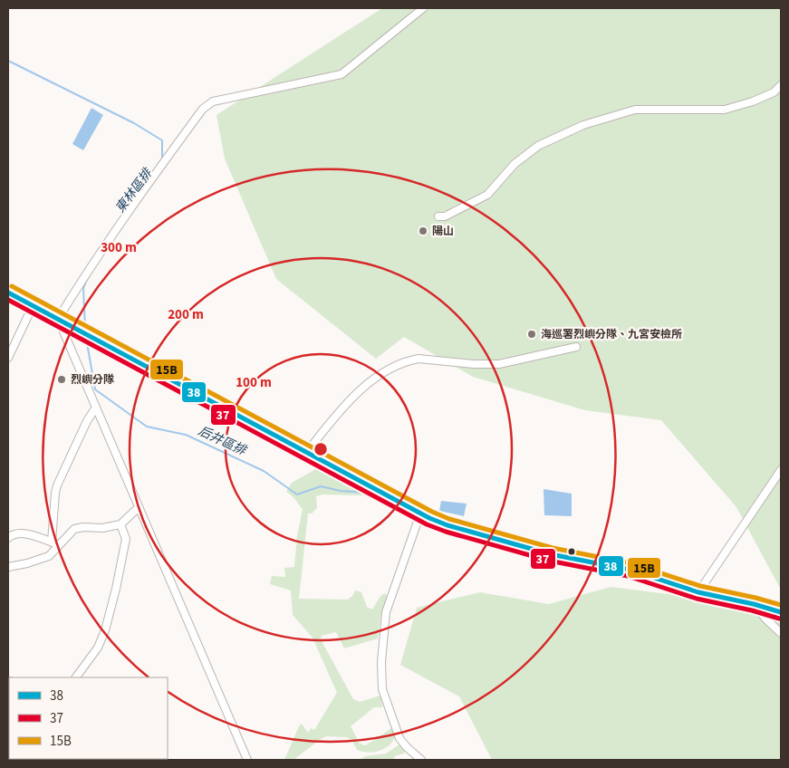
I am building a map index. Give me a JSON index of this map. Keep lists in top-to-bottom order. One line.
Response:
{"water":["東林區排","后井區排"],"places":["陽山","海巡署烈嶼分隊、九宮安檢所","烈嶼分隊"],"lines":["transit line 15B","transit line 38","transit line 37"],"legend":["38","37","15B"],"rings":["300 m","200 m","100 m"]}
